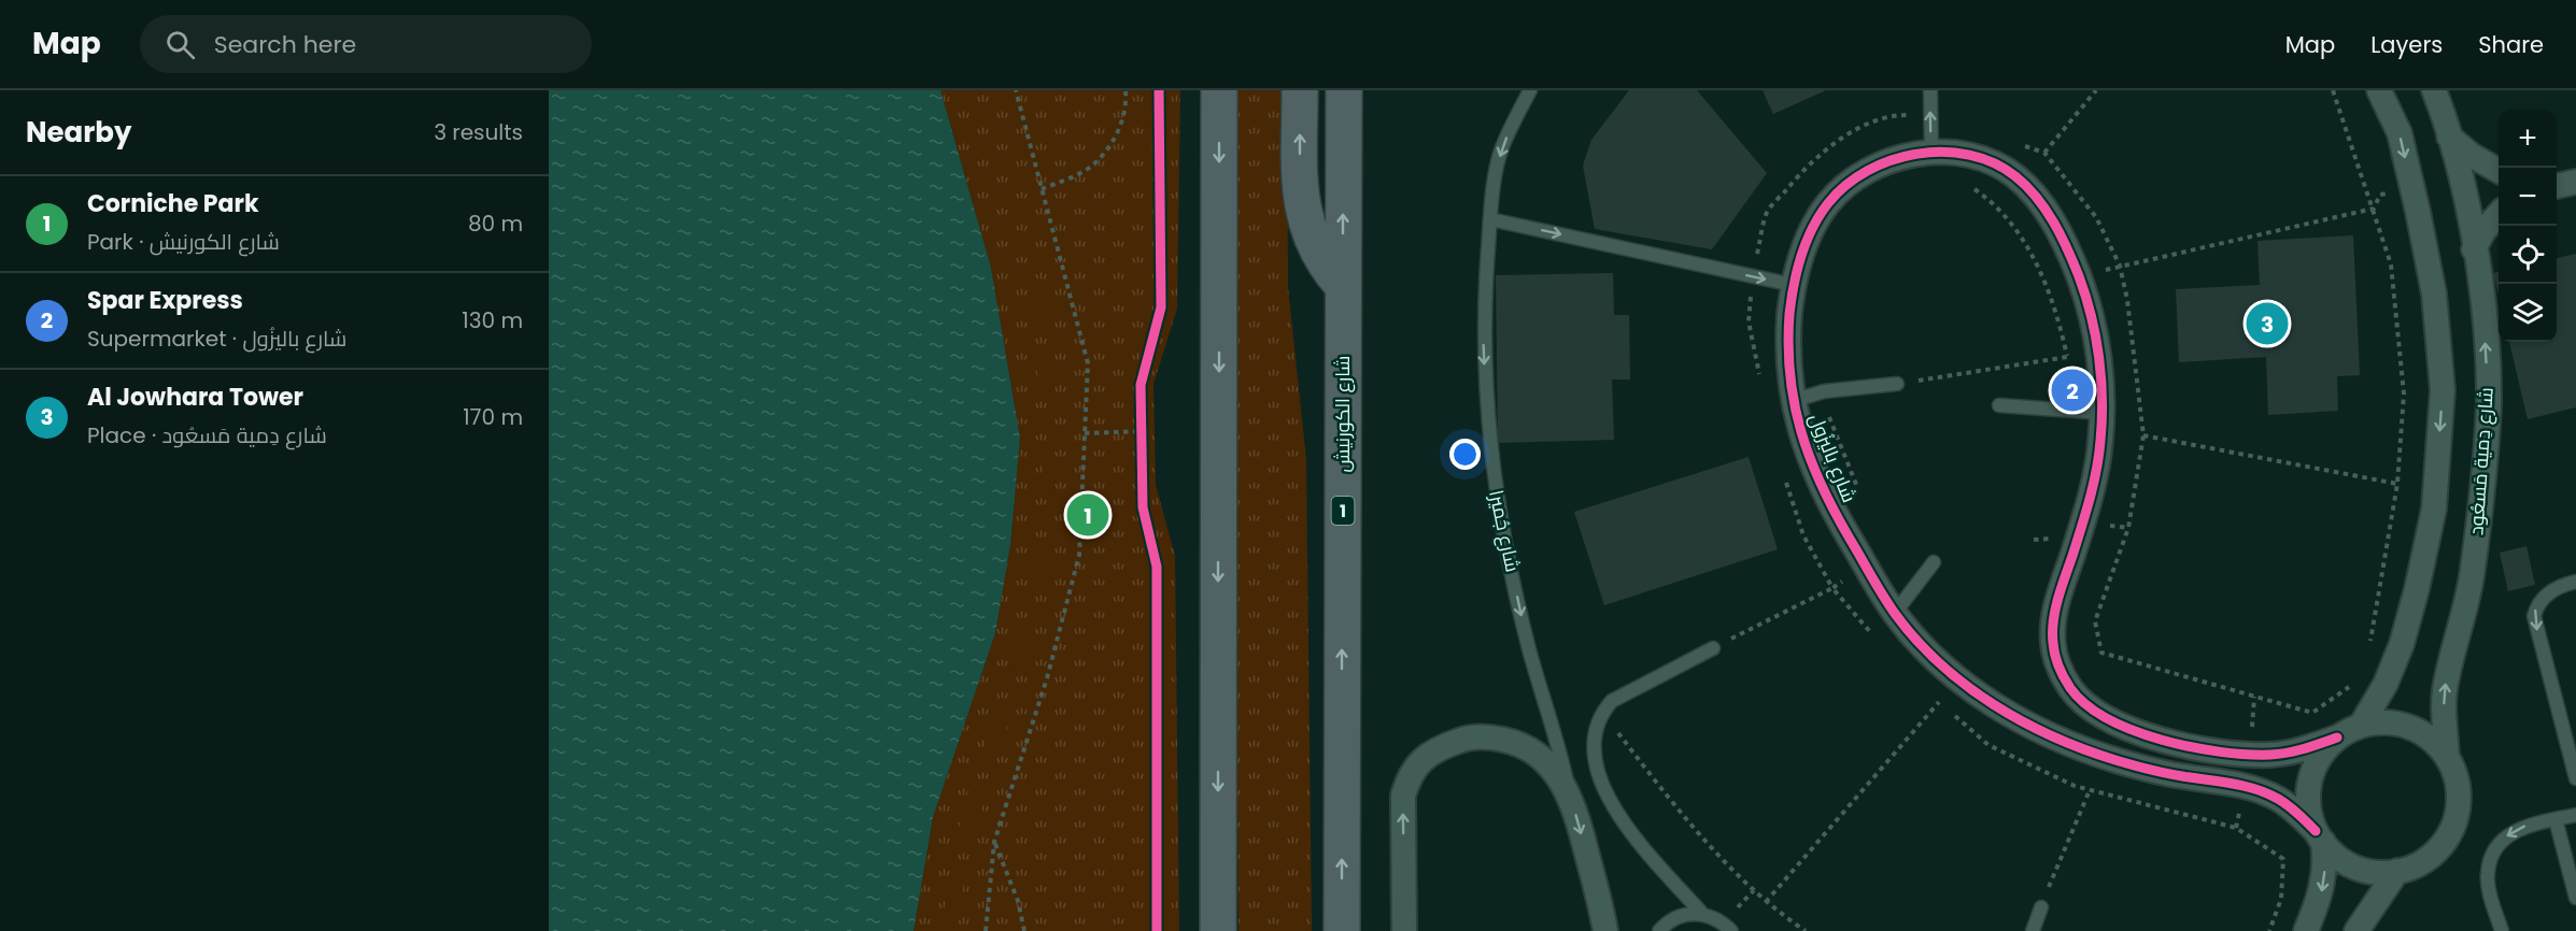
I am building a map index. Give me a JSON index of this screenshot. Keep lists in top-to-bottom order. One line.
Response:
{"streets":{"highway":["شارع الكورنيش","1"],"street":["شارع باليزُول","شارع دِمية مَسعُود","شارع جُميرا"]},"crossings":[["شارع باليزُول","شارع دِمية مَسعُود"]],"page":{"header":"Map","search":"Search here","nav":["Map","Layers","Share"],"heading":["Nearby","3 results"],"map_buttons":["+","−"],"list":[{"mark":"1","name":"Corniche Park","note":"Park · شارع الكورنيش","value":"80 m"},{"mark":"2","name":"Spar Express","note":"Supermarket · شارع باليزُول","value":"130 m"},{"mark":"3","name":"Al Jowhara Tower","note":"Place · شارع دِمية مَسعُود","value":"170 m"}],"pins":["3","2","1"]}}
